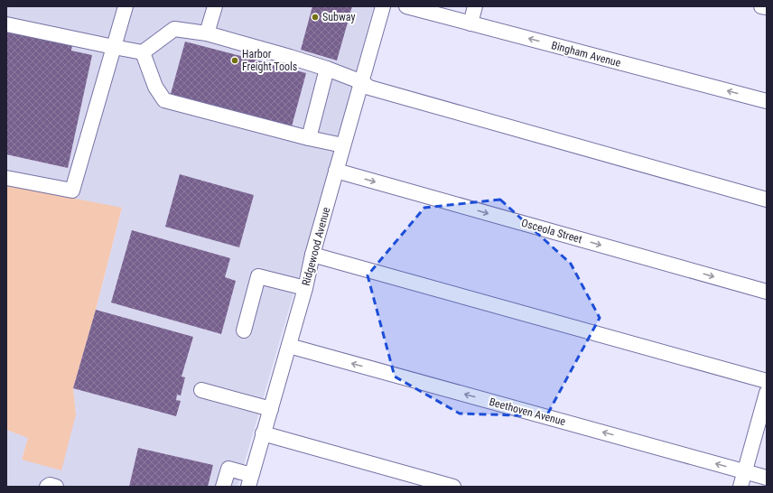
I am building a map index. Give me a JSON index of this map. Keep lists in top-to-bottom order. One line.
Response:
{"streets":{"street":["Bingham Avenue","Osceola Street","Ridgewood Avenue","Beethoven Avenue"]},"crossings":[["Osceola Street","Ridgewood Avenue"],["Ridgewood Avenue","Beethoven Avenue"]],"places":["Subway","Harbor Freight Tools"]}
